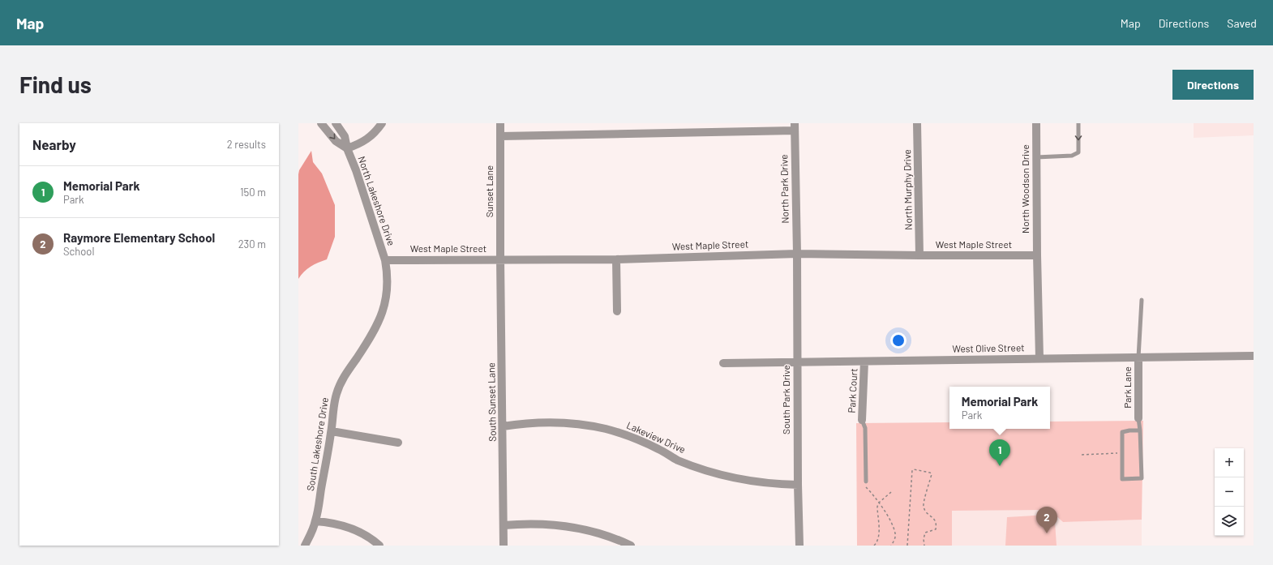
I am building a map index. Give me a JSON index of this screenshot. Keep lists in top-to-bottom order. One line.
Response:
{"streets":{"street":["North Park Drive","North Woodson Drive","North Murphy Drive","Sunset Lane","North Lakeshore Drive","West Maple Street","West Olive Street","Park Lane","Park Court","South Park Drive","South Sunset Lane","Lakeview Drive","South Lakeshore Drive"]},"crossings":[["North Park Drive","West Maple Street"],["North Park Drive","South Park Drive"],["North Woodson Drive","West Maple Street"],["North Woodson Drive","West Olive Street"],["North Murphy Drive","West Maple Street"],["Sunset Lane","West Maple Street"],["Sunset Lane","South Sunset Lane"],["North Lakeshore Drive","West Maple Street"],["North Lakeshore Drive","South Lakeshore Drive"],["West Maple Street","South Park Drive"],["West Maple Street","South Sunset Lane"],["West Maple Street","South Lakeshore Drive"],["West Olive Street","Park Lane"],["West Olive Street","Park Court"],["West Olive Street","South Park Drive"],["South Park Drive","Lakeview Drive"],["South Sunset Lane","Lakeview Drive"]],"page":{"header":"Map","nav":["Map","Directions","Saved"],"buttons":"Directions","title":"Find us","heading":["Nearby","2 results"],"list":[{"mark":"1","name":"Memorial Park","note":"Park","value":"150 m"},{"mark":"2","name":"Raymore Elementary School","note":"School","value":"230 m"}],"popup":["Memorial Park","Park"],"pins":["1","2"],"map_buttons":["+","−"]}}
